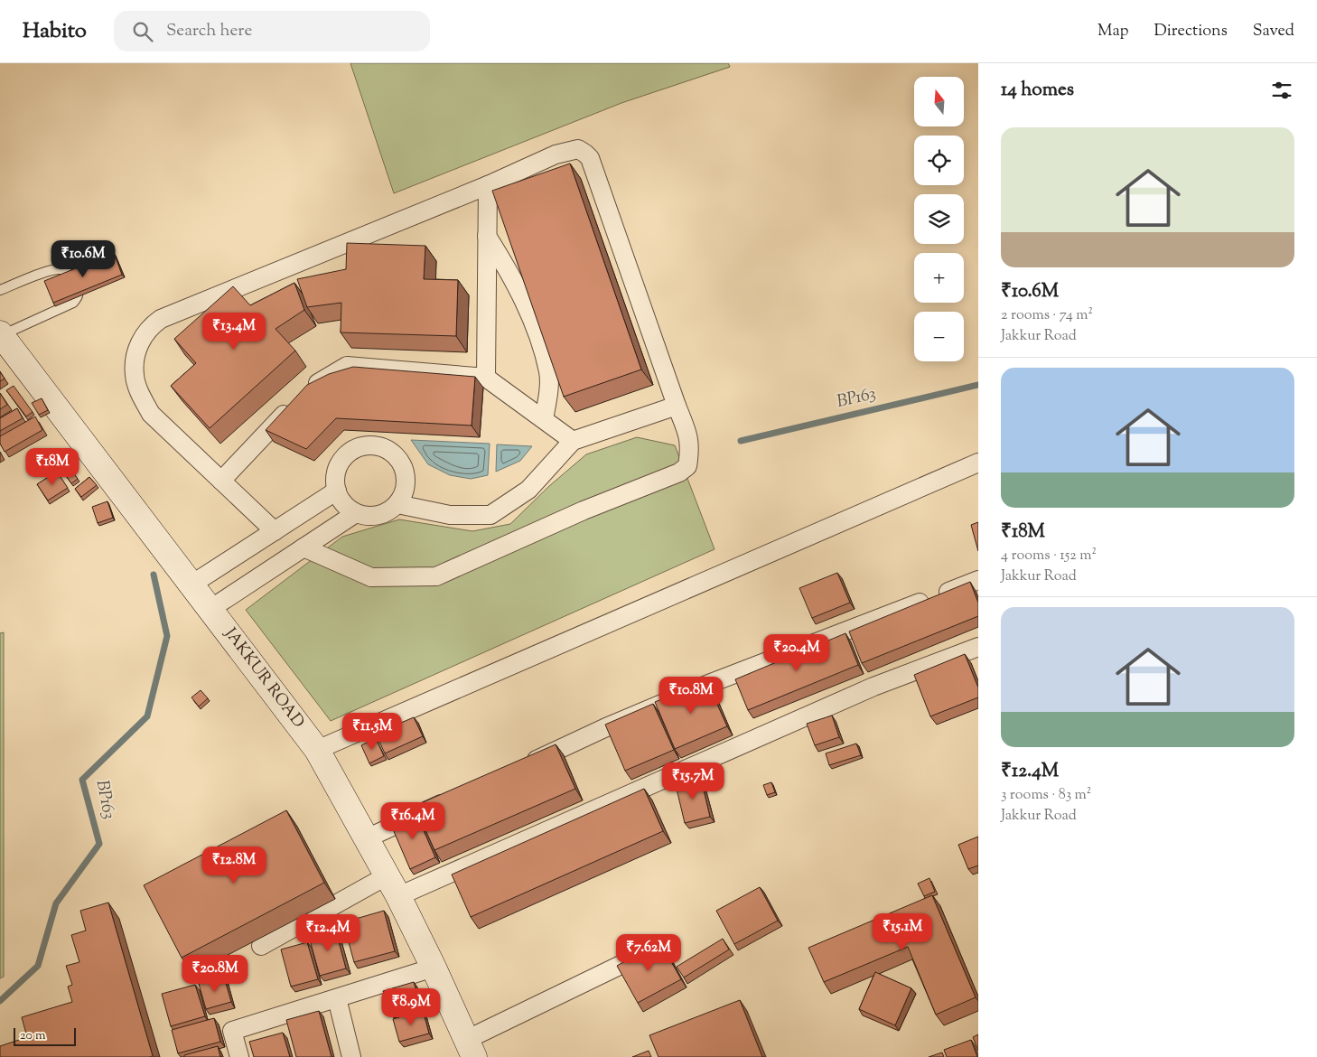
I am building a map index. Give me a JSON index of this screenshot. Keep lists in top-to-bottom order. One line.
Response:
{"streets":{"street":["JAKKUR ROAD"]},"water":["BP163"],"scale_bar":"20 m","north":"top","page":{"header":"Habito","search":"Search here","nav":["Map","Directions","Saved"],"heading":"14 homes","map_buttons":["+","−"],"list":[{"name":"₹10.6M","note":"2 rooms · 74 m² · Jakkur Road"},{"name":"₹18M","note":"4 rooms · 152 m² · Jakkur Road"},{"name":"₹12.4M","note":"3 rooms · 83 m² · Jakkur Road"}],"price":["₹10.6M","₹13.4M","₹18M","₹20.4M","₹10.8M","₹11.5M","₹15.7M","₹16.4M","₹12.8M","₹15.1M","₹12.4M","₹7.62M","₹20.8M","₹8.9M"],"scale":"20 m"}}
